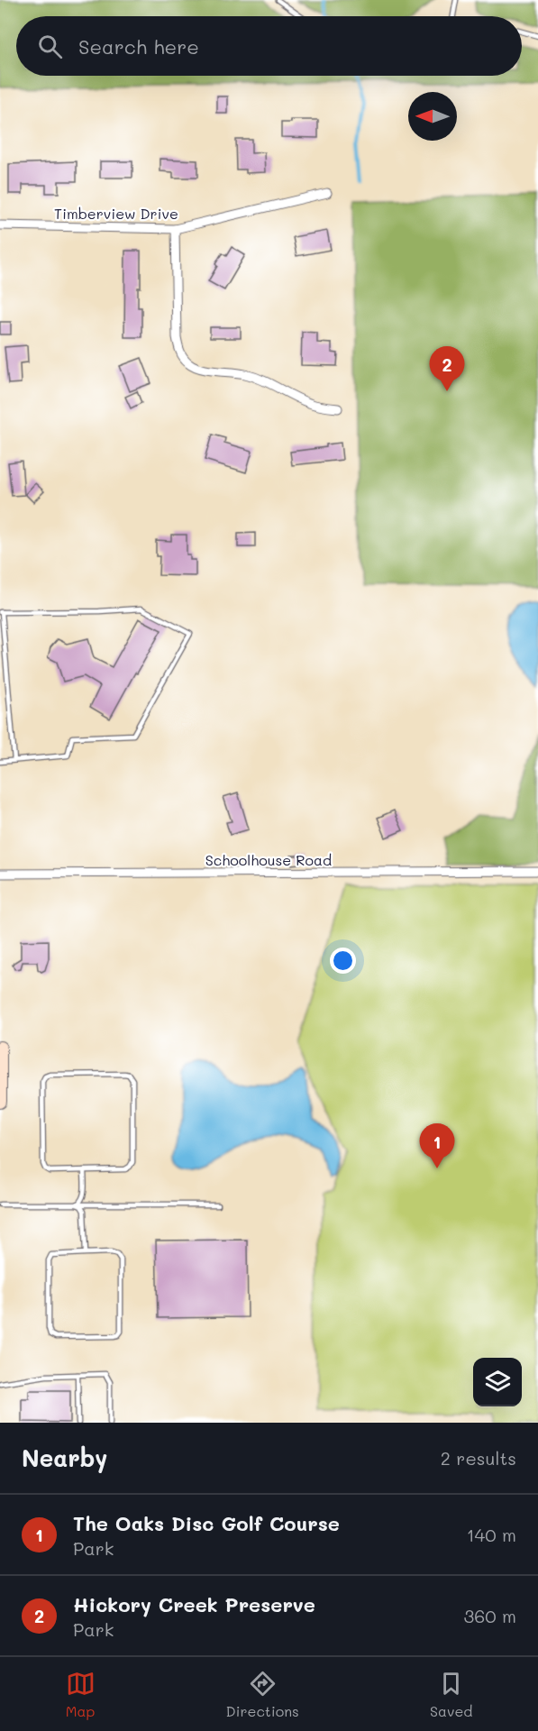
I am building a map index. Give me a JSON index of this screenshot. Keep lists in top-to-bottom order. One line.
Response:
{"streets":{"street":["Timberview Drive","Schoolhouse Road"]},"north":"left","page":{"search":"Search here","pins":["2","1"],"heading":["Nearby","2 results"],"list":[{"mark":"1","name":"The Oaks Disc Golf Course","note":"Park","value":"140 m"},{"mark":"2","name":"Hickory Creek Preserve","note":"Park","value":"360 m"}],"nav":["Map","Directions","Saved"]}}
